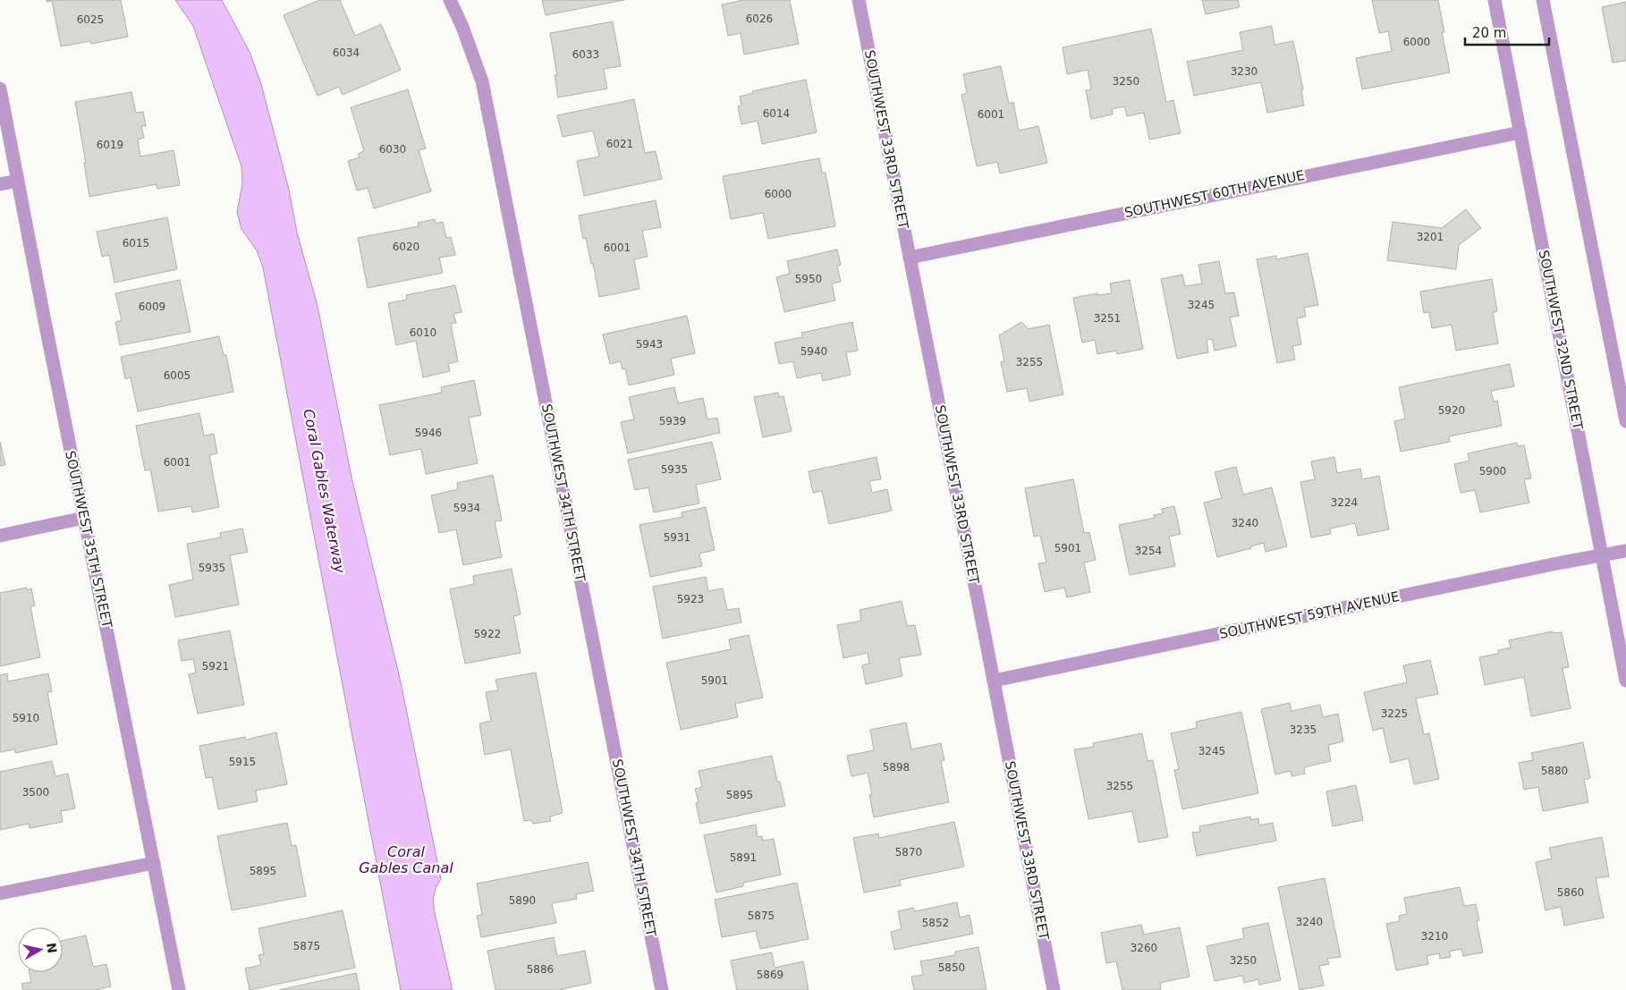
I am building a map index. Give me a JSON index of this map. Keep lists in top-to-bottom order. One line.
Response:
{"streets":{"street":["SOUTHWEST 33RD STREET","SOUTHWEST 60TH AVENUE","SOUTHWEST 32ND STREET","SOUTHWEST 34TH STREET","SOUTHWEST 35TH STREET","SOUTHWEST 59TH AVENUE"]},"crossings":[["SOUTHWEST 33RD STREET","SOUTHWEST 60TH AVENUE"],["SOUTHWEST 33RD STREET","SOUTHWEST 59TH AVENUE"],["SOUTHWEST 60TH AVENUE","SOUTHWEST 32ND STREET"],["SOUTHWEST 32ND STREET","SOUTHWEST 59TH AVENUE"]],"water":["Coral Gables Waterway","Coral Gables Canal"],"house_numbers":["6026","6025","6000","6034","6033","3230","3250","6014","6001","6021","6019","6030","6000","3201","6015","6020","6001","5950","3245","6009","3251","6010","5943","5940","3255","6005","5920","5939","5946","6001","5935","5900","3224","5934","3240","5931","5901","3254","5935","5923","5922","5921","5901","3225","5910","3235","3245","5915","5898","5880","3255","3500","5895","5870","5891","5895","5860","5890","5875","3240","5852","3210","5875","3260","3250","5850","5886","5869"],"scale_bar":"20 m","north":"right"}
